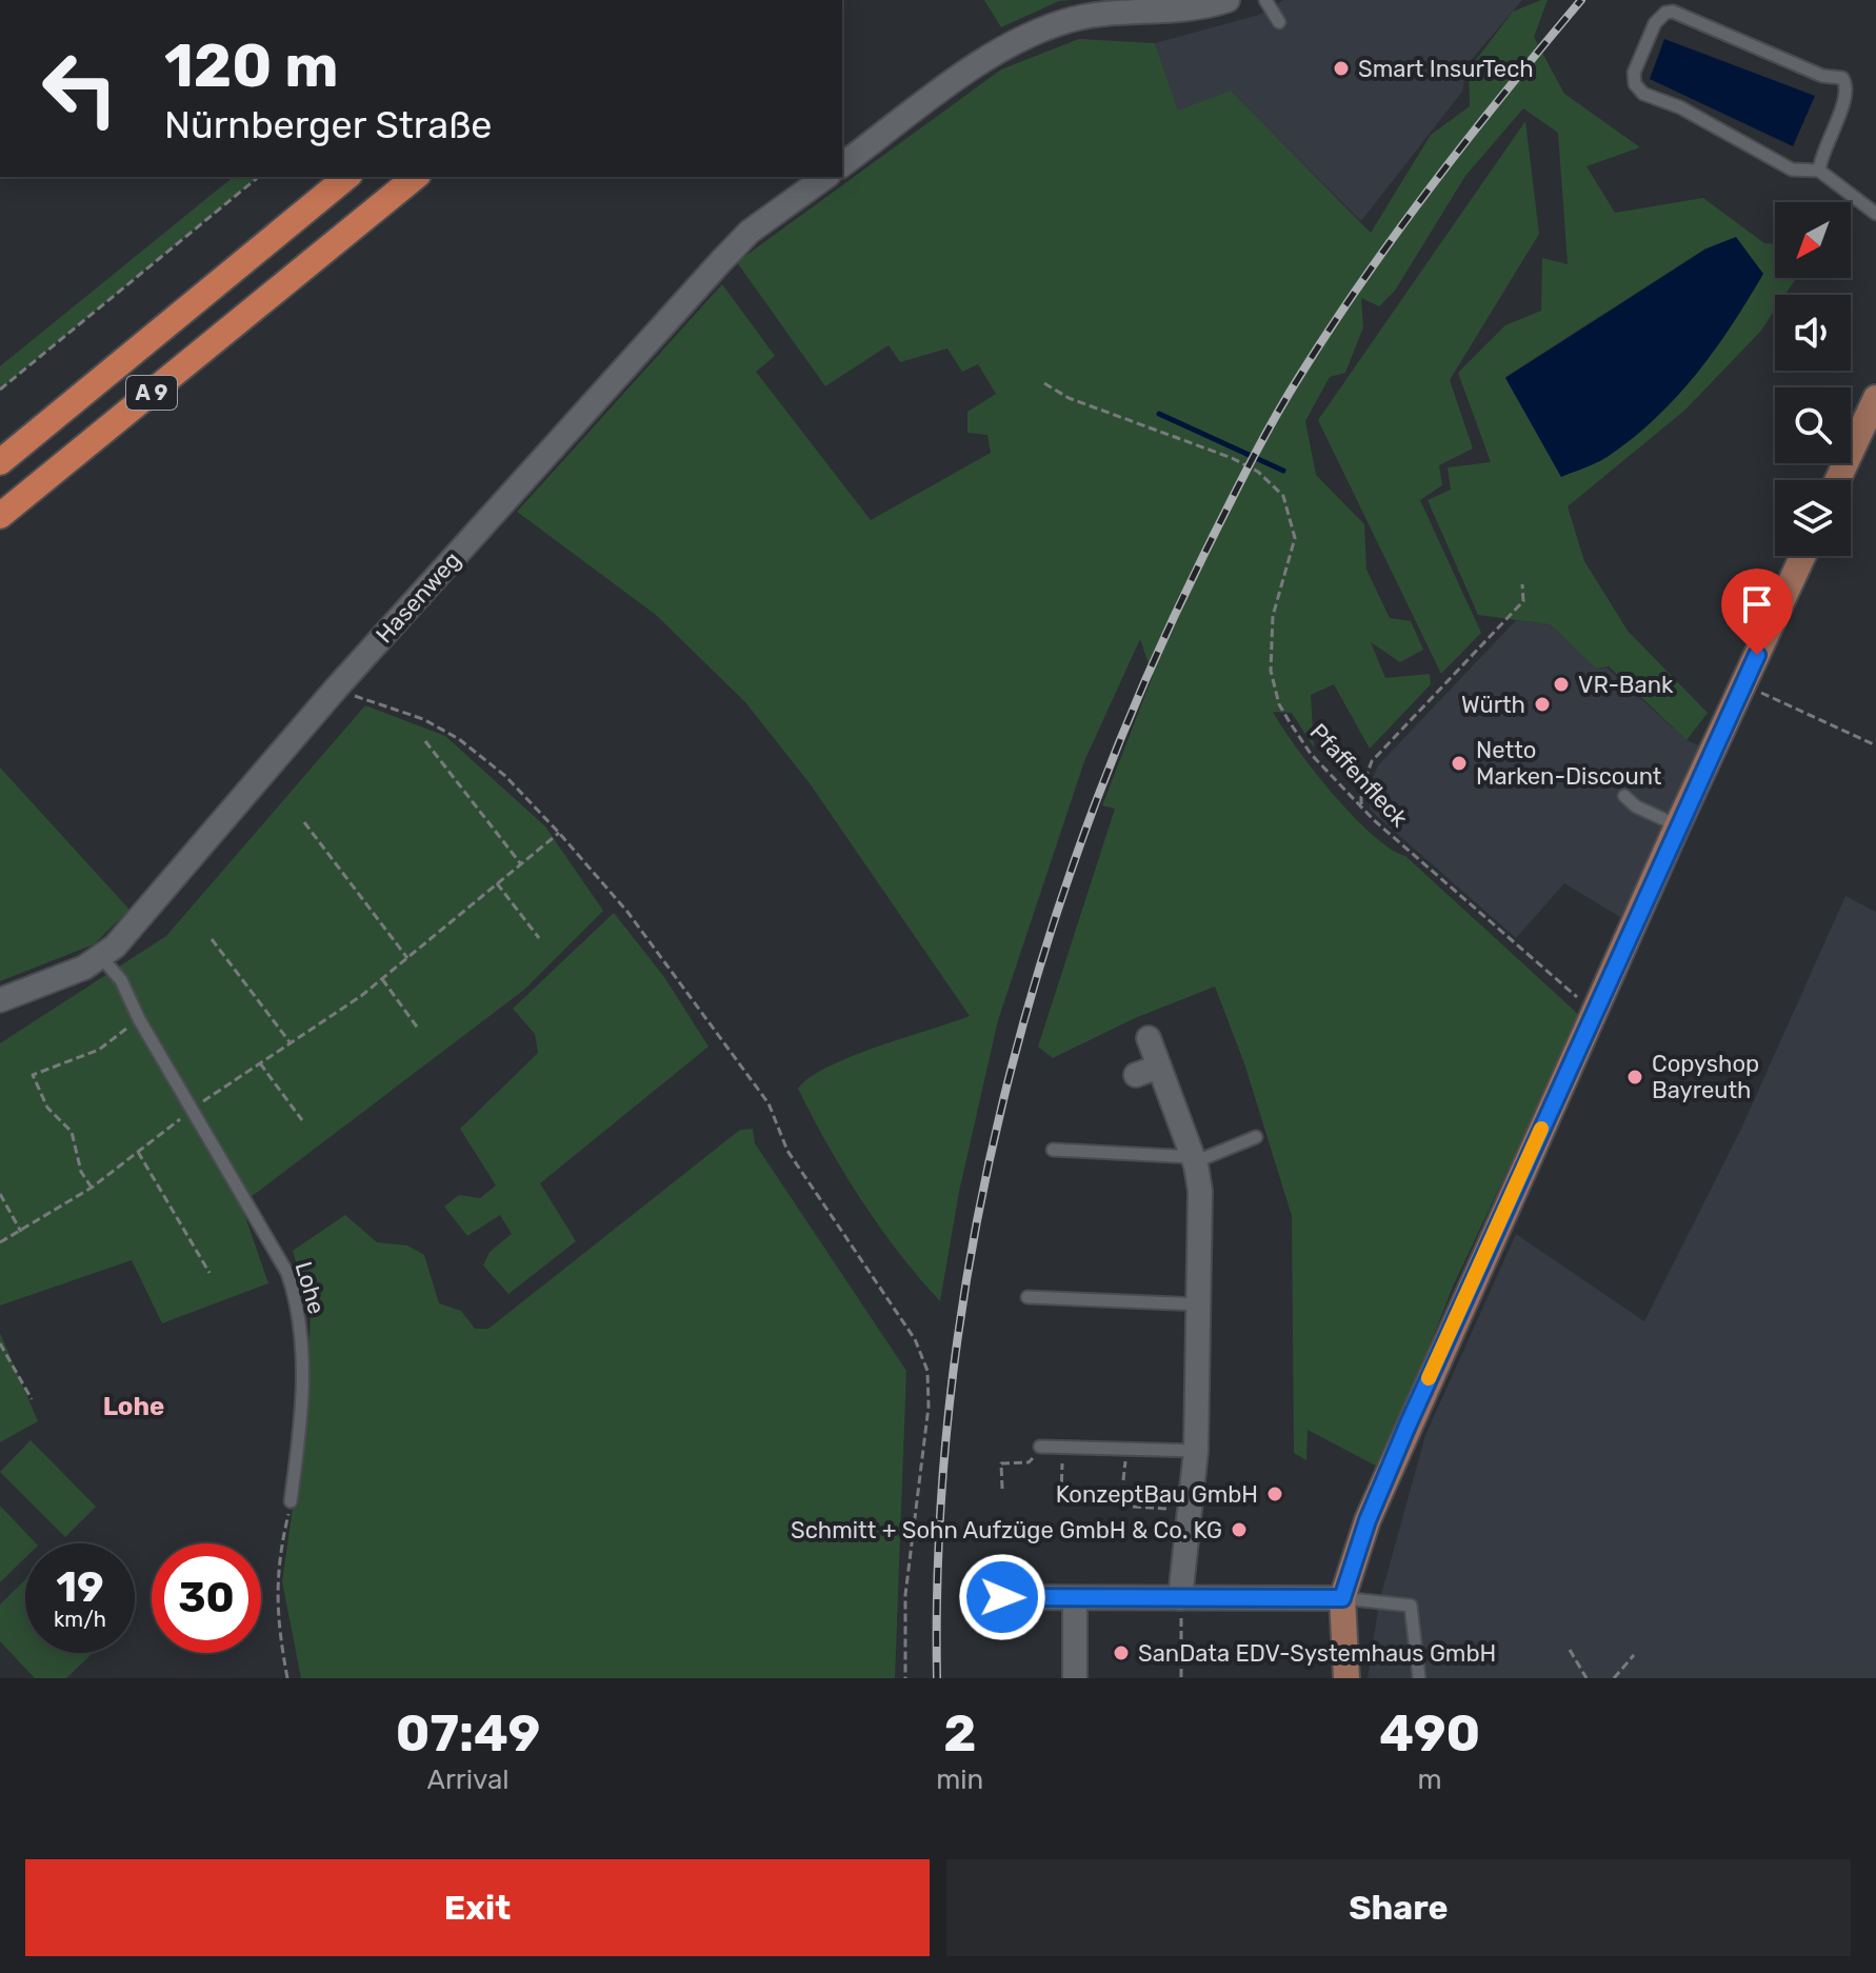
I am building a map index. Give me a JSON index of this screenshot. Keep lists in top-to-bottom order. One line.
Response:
{"streets":{"highway":["A 9"],"street":["Hasenweg"],"lane":["Lohe"],"path":["Pfaffenfleck"]},"crossings":[["Hasenweg","Lohe"]],"districts":["Lohe"],"places":["Smart InsurTech","VR-Bank","Würth","Netto Marken-Discount","Copyshop Bayreuth","KonzeptBau GmbH","Schmitt + Sohn Aufzüge GmbH & Co. KG","SanData EDV-Systemhaus GmbH"],"north":"bottom left","page":{"turn":["120 m","Nürnberger Straße"],"speed":"19 km/h","limit":"30","eta":["07:49","Arrival","2","min","490","m"],"buttons":["Exit","Share"]}}
